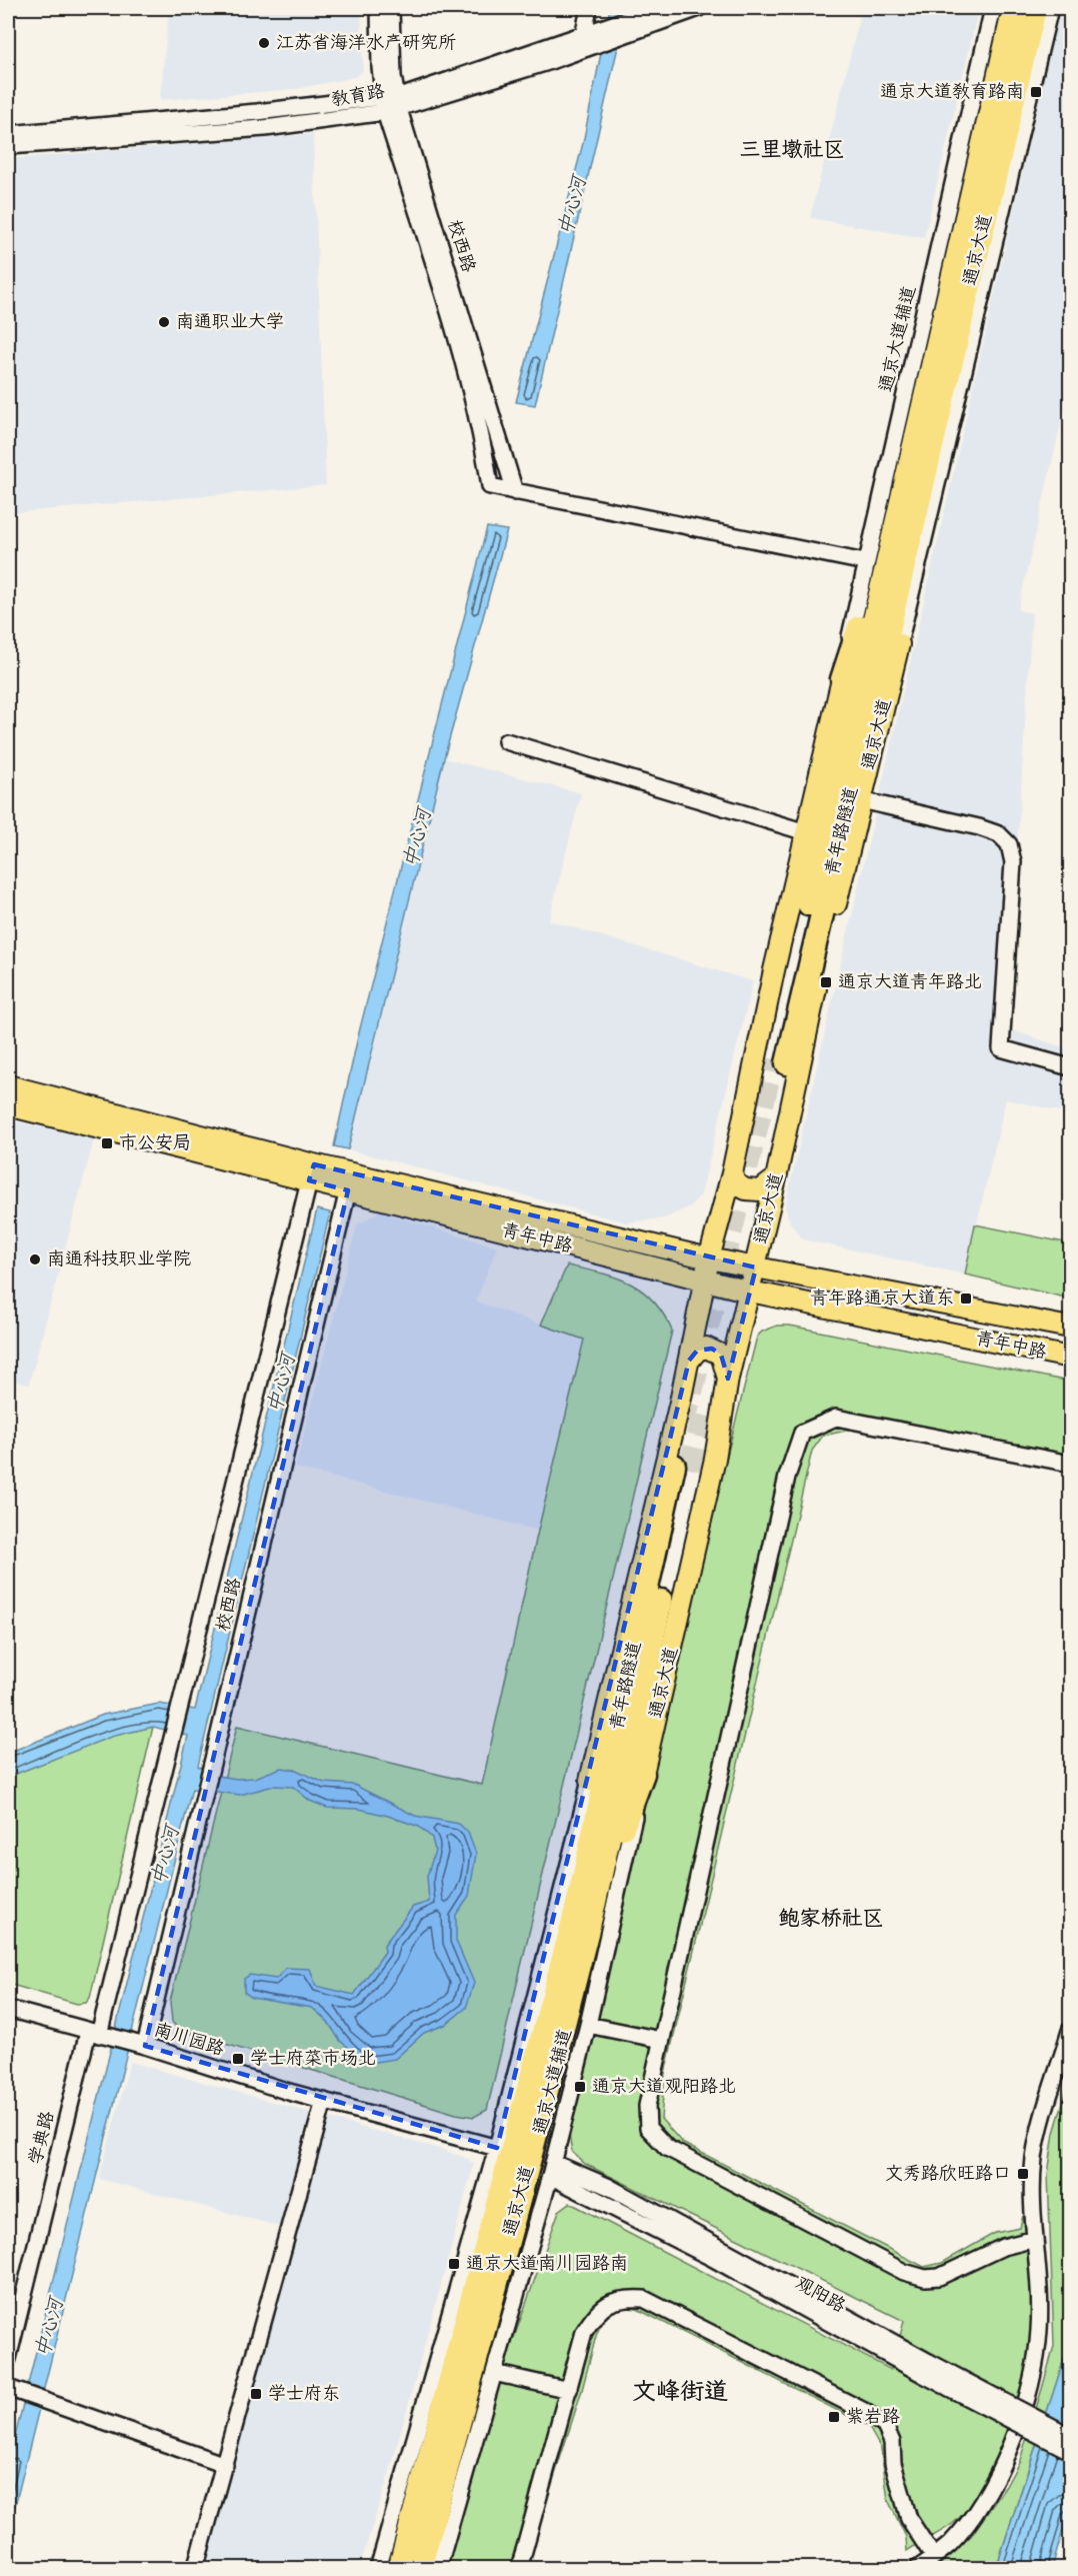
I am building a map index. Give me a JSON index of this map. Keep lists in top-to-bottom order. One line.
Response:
{"streets":{"highway":["通京大道","青年路隧道"],"main road":["青年中路"],"street":["教育路","校西路","通京大道辅道","南川园路","学典路","观阳路"]},"crossings":[["教育路","校西路"],["校西路","青年中路"],["校西路","南川园路"],["校西路","学典路"],["通京大道","通京大道辅道"],["通京大道","青年路隧道"],["通京大道","青年中路"],["通京大道辅道","观阳路"],["南川园路","学典路"]],"districts":["三里墩社区","鲍家桥社区","文峰街道"],"water":["中心河"],"places":{"other":["江苏省海洋水产研究所","南通职业大学","南通科技职业学院"],"transit":["通京大道教育路南","通京大道青年路北","市公安局","青年路通京大道东","学士府菜市场北","通京大道观阳路北","文秀路欣旺路口","通京大道南川园路南","学士府东","紫岩路"]}}
